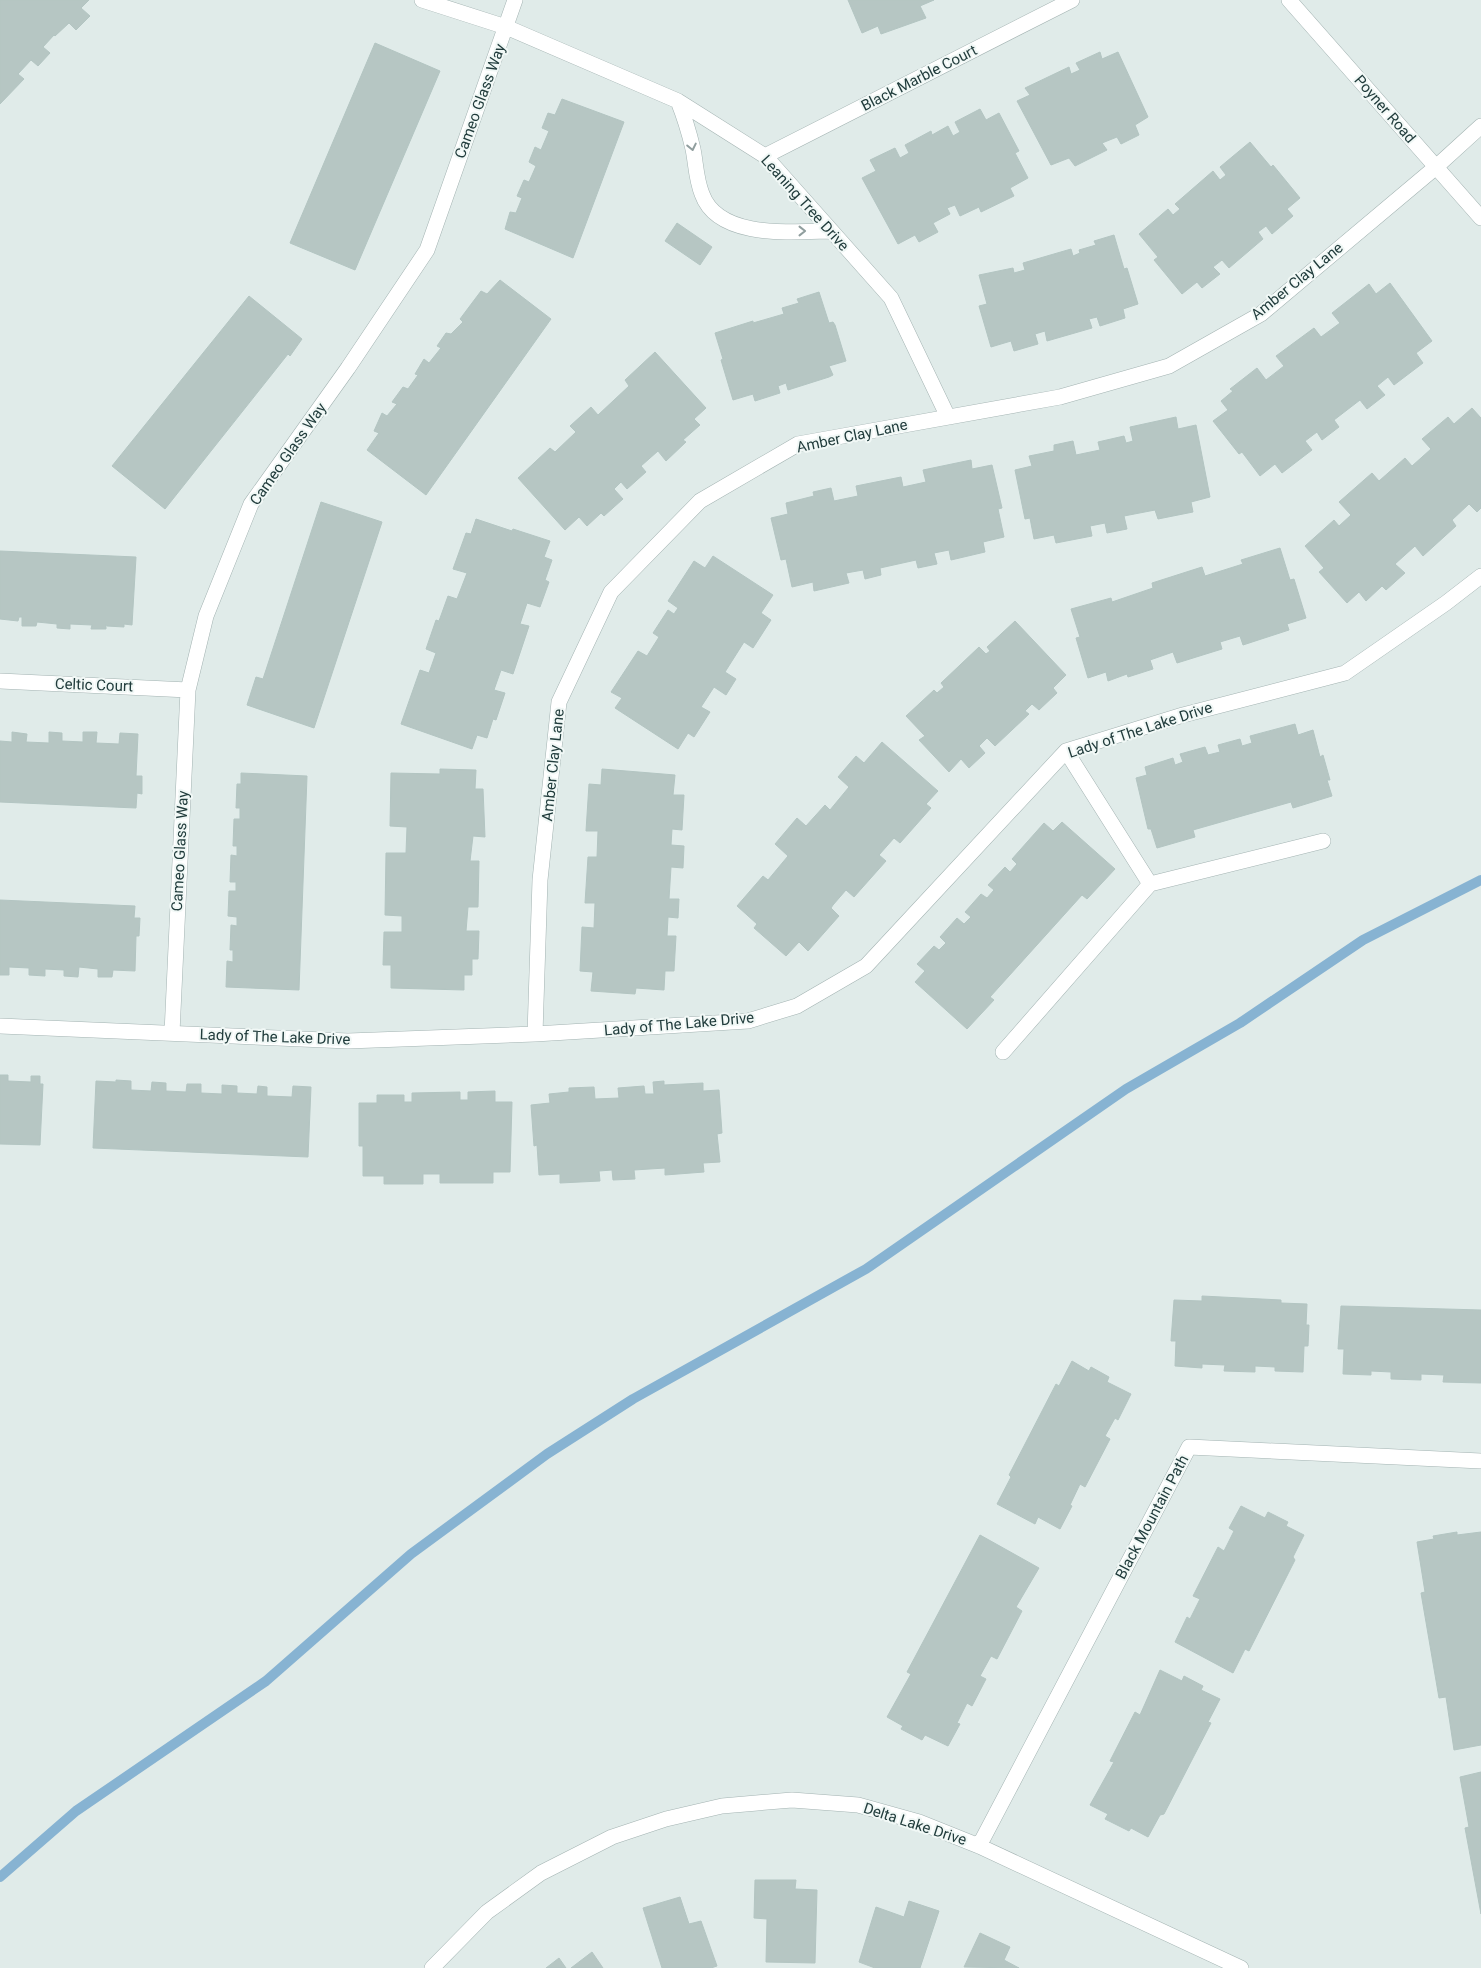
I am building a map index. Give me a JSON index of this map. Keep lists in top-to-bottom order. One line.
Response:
{"streets":{"street":["Black Marble Court","Cameo Glass Way","Poyner Road","Leaning Tree Drive","Amber Clay Lane","Celtic Court","Lady of The Lake Drive","Black Mountain Path","Delta Lake Drive"]},"crossings":[["Black Marble Court","Leaning Tree Drive"],["Cameo Glass Way","Leaning Tree Drive"],["Cameo Glass Way","Celtic Court"],["Cameo Glass Way","Lady of The Lake Drive"],["Poyner Road","Amber Clay Lane"],["Leaning Tree Drive","Amber Clay Lane"],["Amber Clay Lane","Lady of The Lake Drive"],["Black Mountain Path","Delta Lake Drive"]]}
